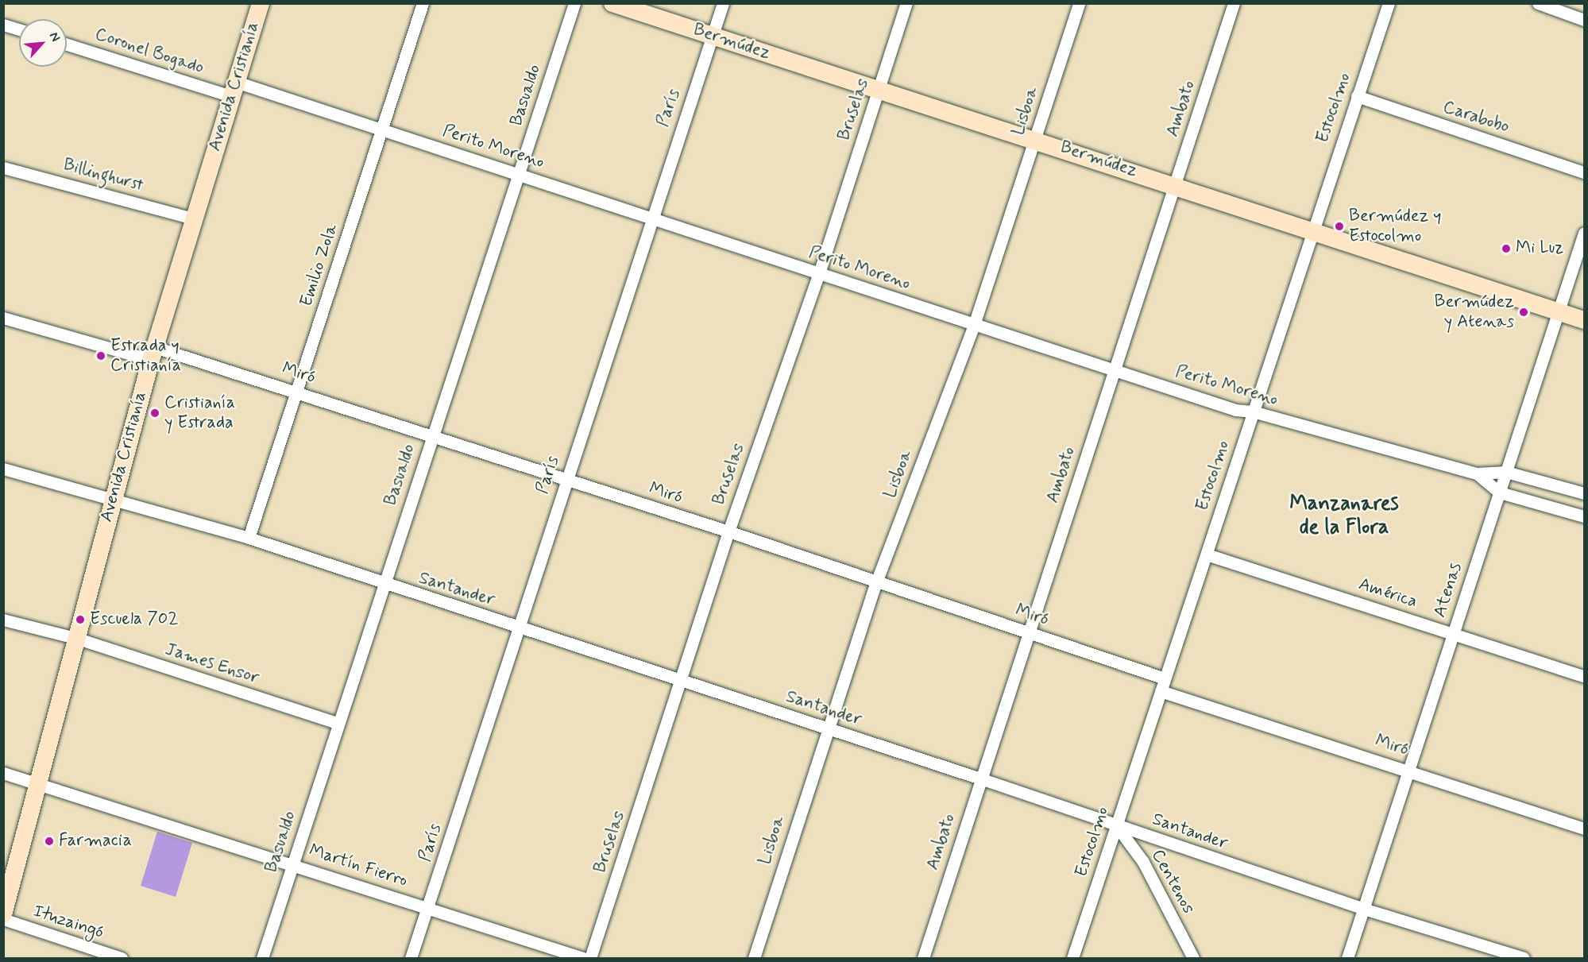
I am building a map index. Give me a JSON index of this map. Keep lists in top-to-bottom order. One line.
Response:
{"streets":{"street":["Bermúdez","Coronel Bogado","Avenida Cristianía","Basualdo","París","Estocolmo","Ambato","Bruselas","Lisboa","Carabobo","Perito Moreno","Billinghurst","Emilio Zola","Miró","Santander","Atenas","América","James Ensor","Martín Fierro","Centenos","Ituzaingó"]},"crossings":[["Bermúdez","París"],["Bermúdez","Estocolmo"],["Bermúdez","Ambato"],["Bermúdez","Bruselas"],["Bermúdez","Lisboa"],["Bermúdez","Atenas"],["Coronel Bogado","Avenida Cristianía"],["Coronel Bogado","Perito Moreno"],["Avenida Cristianía","Perito Moreno"],["Avenida Cristianía","Billinghurst"],["Avenida Cristianía","Miró"],["Avenida Cristianía","Santander"],["Avenida Cristianía","James Ensor"],["Avenida Cristianía","Martín Fierro"],["Basualdo","Perito Moreno"],["Basualdo","Miró"],["Basualdo","Santander"],["Basualdo","James Ensor"],["Basualdo","Martín Fierro"],["París","Perito Moreno"],["París","Miró"],["París","Santander"],["París","Martín Fierro"],["Estocolmo","Carabobo"],["Estocolmo","Perito Moreno"],["Estocolmo","Miró"],["Estocolmo","Santander"],["Estocolmo","América"],["Estocolmo","Centenos"],["Ambato","Perito Moreno"],["Ambato","Miró"],["Ambato","Santander"],["Bruselas","Perito Moreno"],["Bruselas","Miró"],["Bruselas","Santander"],["Lisboa","Perito Moreno"],["Lisboa","Miró"],["Lisboa","Santander"],["Perito Moreno","Emilio Zola"],["Perito Moreno","Atenas"],["Emilio Zola","Miró"],["Emilio Zola","Santander"],["Miró","Atenas"],["Santander","Atenas"],["Santander","Centenos"],["Atenas","América"]],"districts":["Manzanares de la Flora"],"places":["Bermúdez y Estocolmo","Mi Luz","Bermúdez y Atenas","Estrada y Cristianía","Cristianía y Estrada","Escuela 702","Farmacia"],"north":"top right"}
